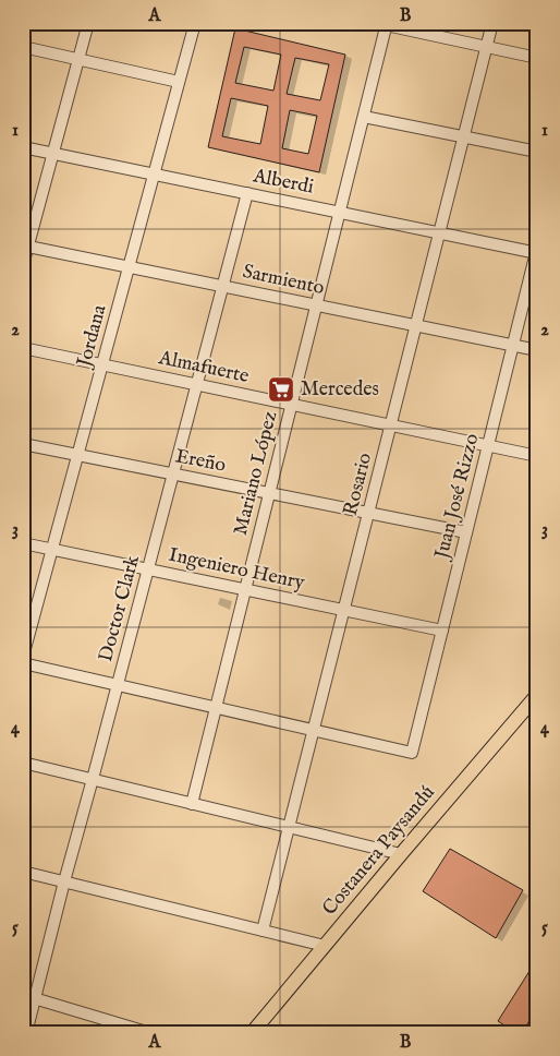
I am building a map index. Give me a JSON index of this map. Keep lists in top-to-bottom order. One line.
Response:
{"streets":{"main road":["Costanera Paysandú"],"street":["Alberdi","Sarmiento","Jordana","Almafuerte","Ereño","Mariano López","Rosario","Juan José Rizzo","Ingeniero Henry","Doctor Clark"]},"crossings":[["Alberdi","Jordana"],["Alberdi","Mariano López"],["Alberdi","Rosario"],["Alberdi","Juan José Rizzo"],["Alberdi","Doctor Clark"],["Sarmiento","Jordana"],["Sarmiento","Mariano López"],["Sarmiento","Rosario"],["Sarmiento","Juan José Rizzo"],["Sarmiento","Doctor Clark"],["Jordana","Almafuerte"],["Jordana","Ereño"],["Jordana","Ingeniero Henry"],["Almafuerte","Mariano López"],["Almafuerte","Rosario"],["Almafuerte","Juan José Rizzo"],["Almafuerte","Doctor Clark"],["Ereño","Mariano López"],["Ereño","Rosario"],["Ereño","Juan José Rizzo"],["Ereño","Doctor Clark"],["Mariano López","Ingeniero Henry"],["Rosario","Juan José Rizzo"],["Rosario","Ingeniero Henry"],["Juan José Rizzo","Ingeniero Henry"],["Ingeniero Henry","Doctor Clark"]],"places":{"supermarket":["Mercedes"]},"grid":{"columns":["A","B"],"rows":["1","2","3","4","5"]}}
